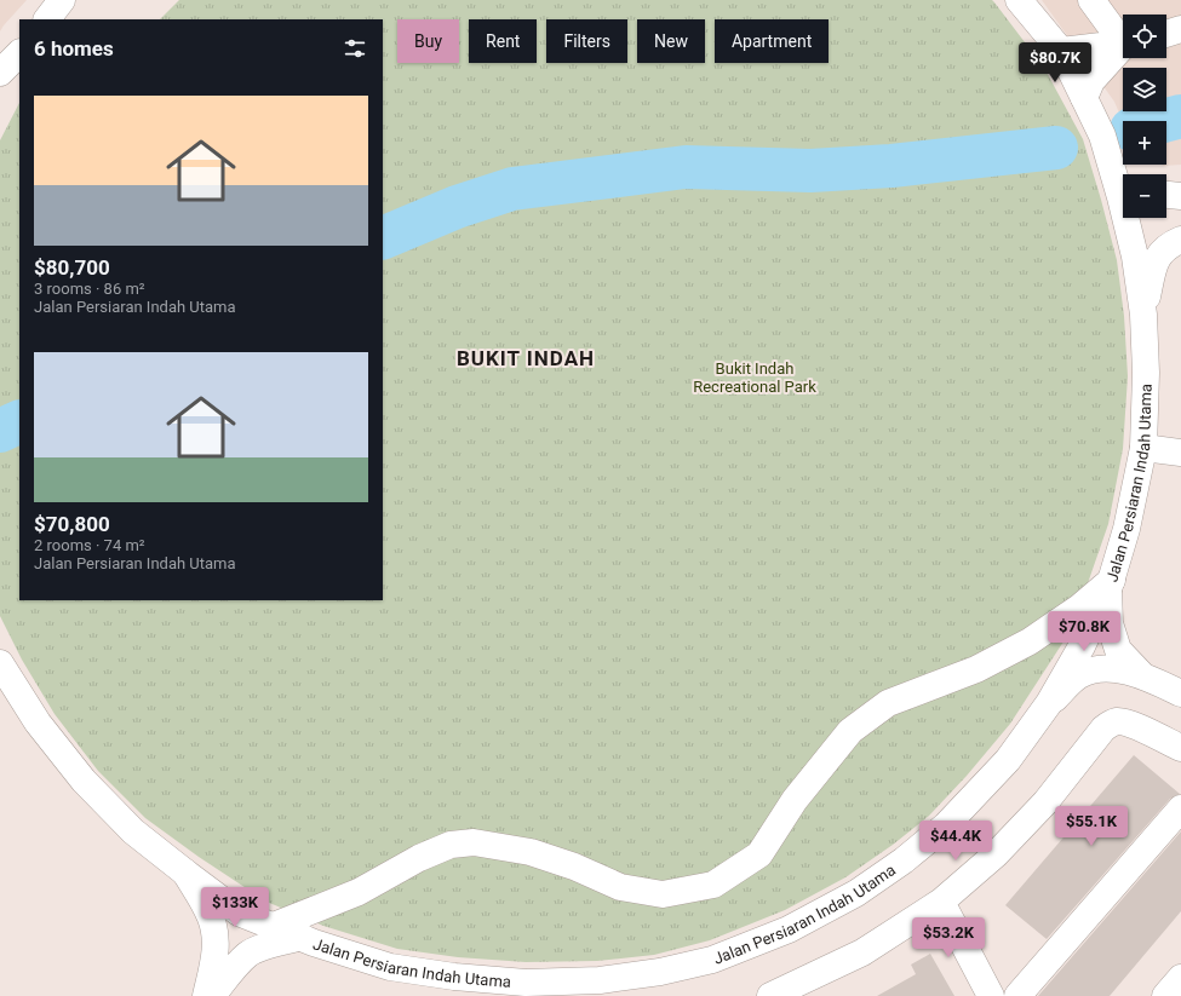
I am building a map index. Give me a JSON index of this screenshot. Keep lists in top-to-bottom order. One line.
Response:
{"streets":{"main road":["Jalan Persiaran Indah Utama"]},"districts":["BUKIT INDAH"],"parks":["Bukit Indah Recreational Park"],"page":{"map_buttons":["+","−"],"chip":["Buy","Rent","Filters","New","Apartment"],"heading":"6 homes","price":["$80.7K","$70.8K","$55.1K","$44.4K","$133K","$53.2K"],"list":[{"name":"$80,700","note":"3 rooms · 86 m² · Jalan Persiaran Indah Utama"},{"name":"$70,800","note":"2 rooms · 74 m² · Jalan Persiaran Indah Utama"}]}}
